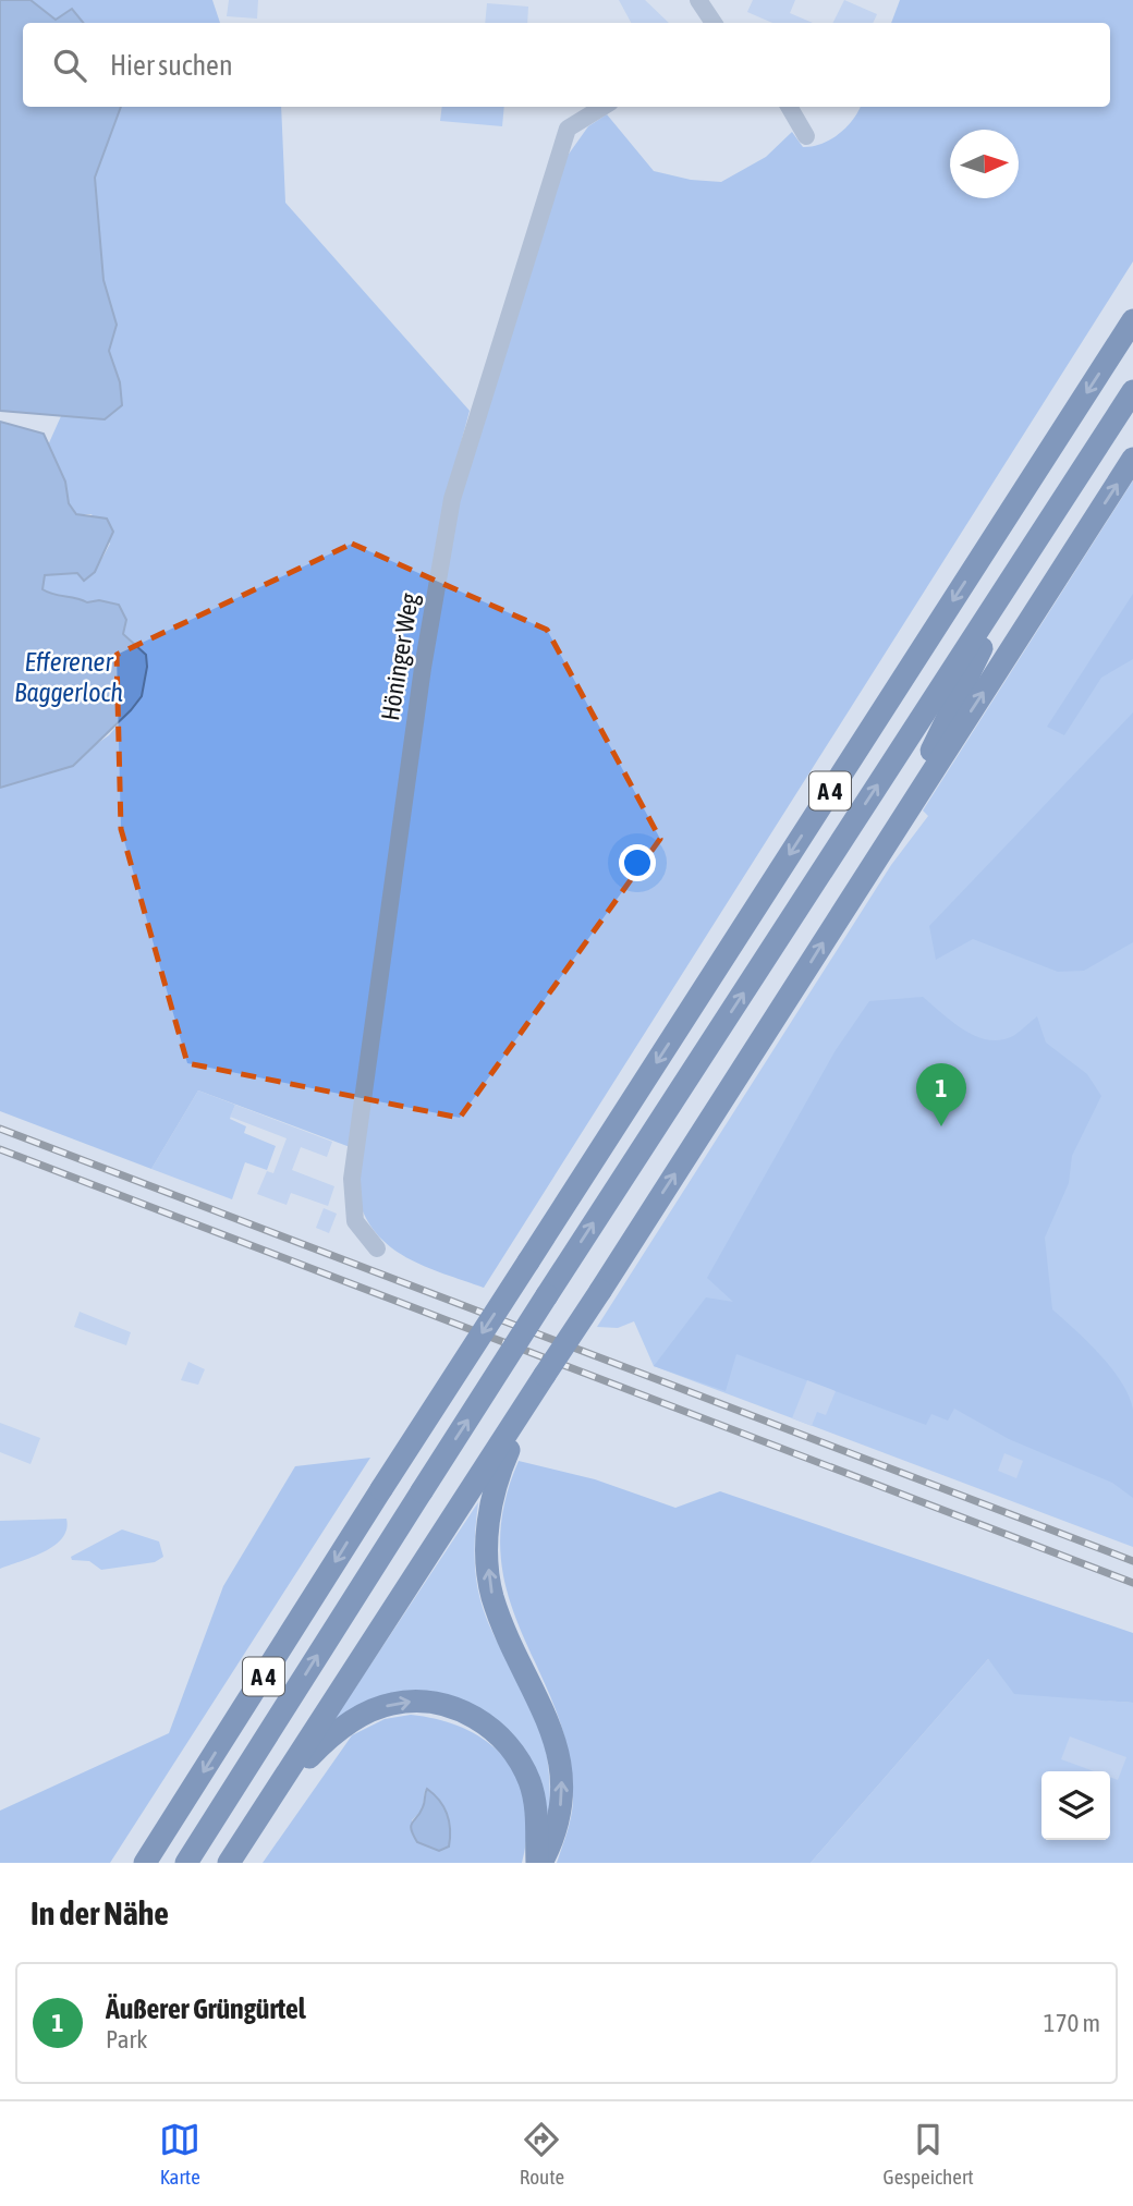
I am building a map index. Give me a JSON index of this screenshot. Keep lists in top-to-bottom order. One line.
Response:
{"streets":{"highway":["A 4"],"street":["Höninger Weg"]},"water":["Efferener Baggerloch"],"north":"right","page":{"search":"Hier suchen","pins":"1","heading":"In der Nähe","list":[{"mark":"1","name":"Äußerer Grüngürtel","note":"Park","value":"170 m"}],"nav":["Karte","Route","Gespeichert"]}}
